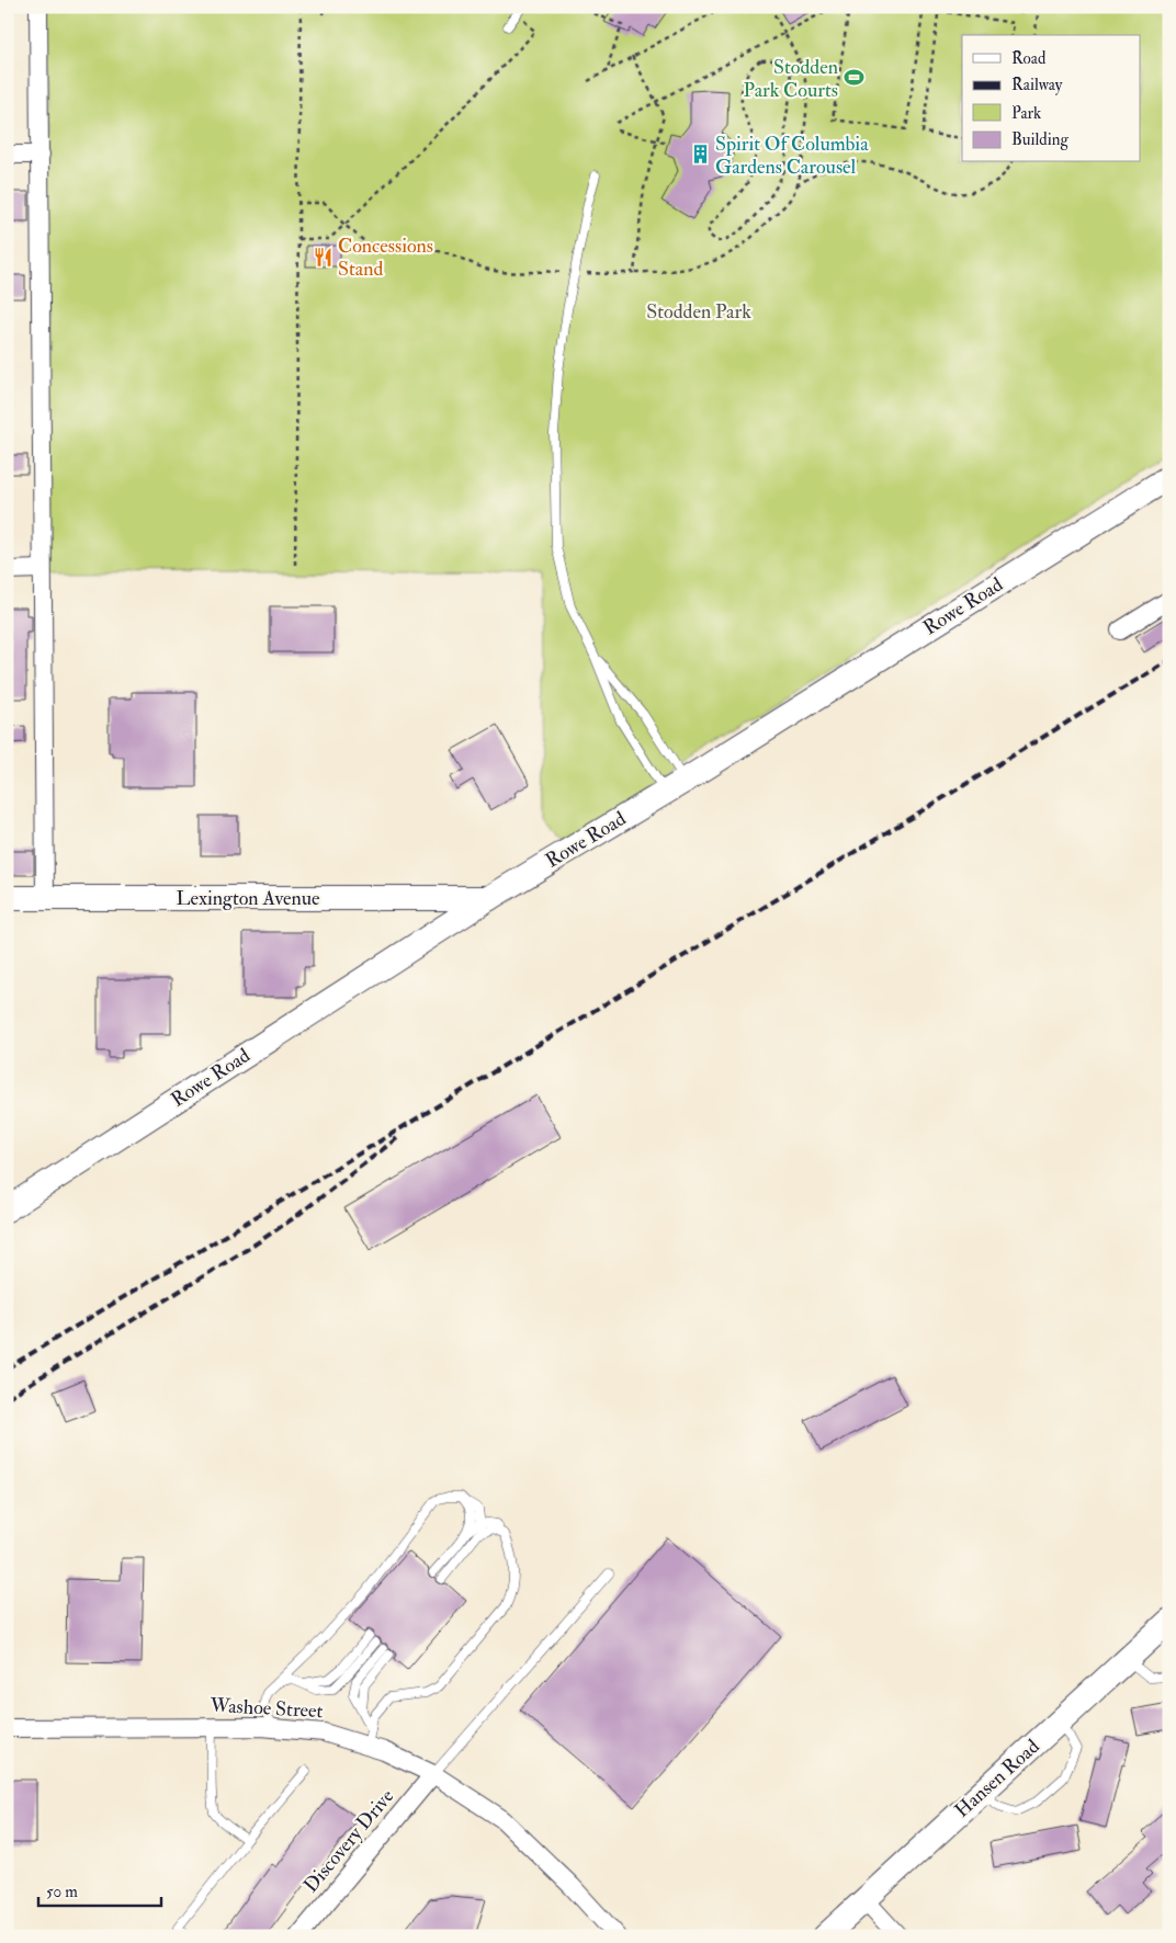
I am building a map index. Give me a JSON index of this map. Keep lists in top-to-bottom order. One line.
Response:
{"streets":{"main road":["Rowe Road","Lexington Avenue","Hansen Road"],"street":["Washoe Street","Discovery Drive"]},"crossings":[["Rowe Road","Lexington Avenue"],["Washoe Street","Discovery Drive"]],"parks":["Stodden Park"],"places":{"sports":["Stodden Park Courts"],"building":["Spirit Of Columbia Gardens Carousel"],"restaurant":["Concessions Stand"]},"legend":["Road","Railway","Park","Building"],"scale_bar":"50 m"}
